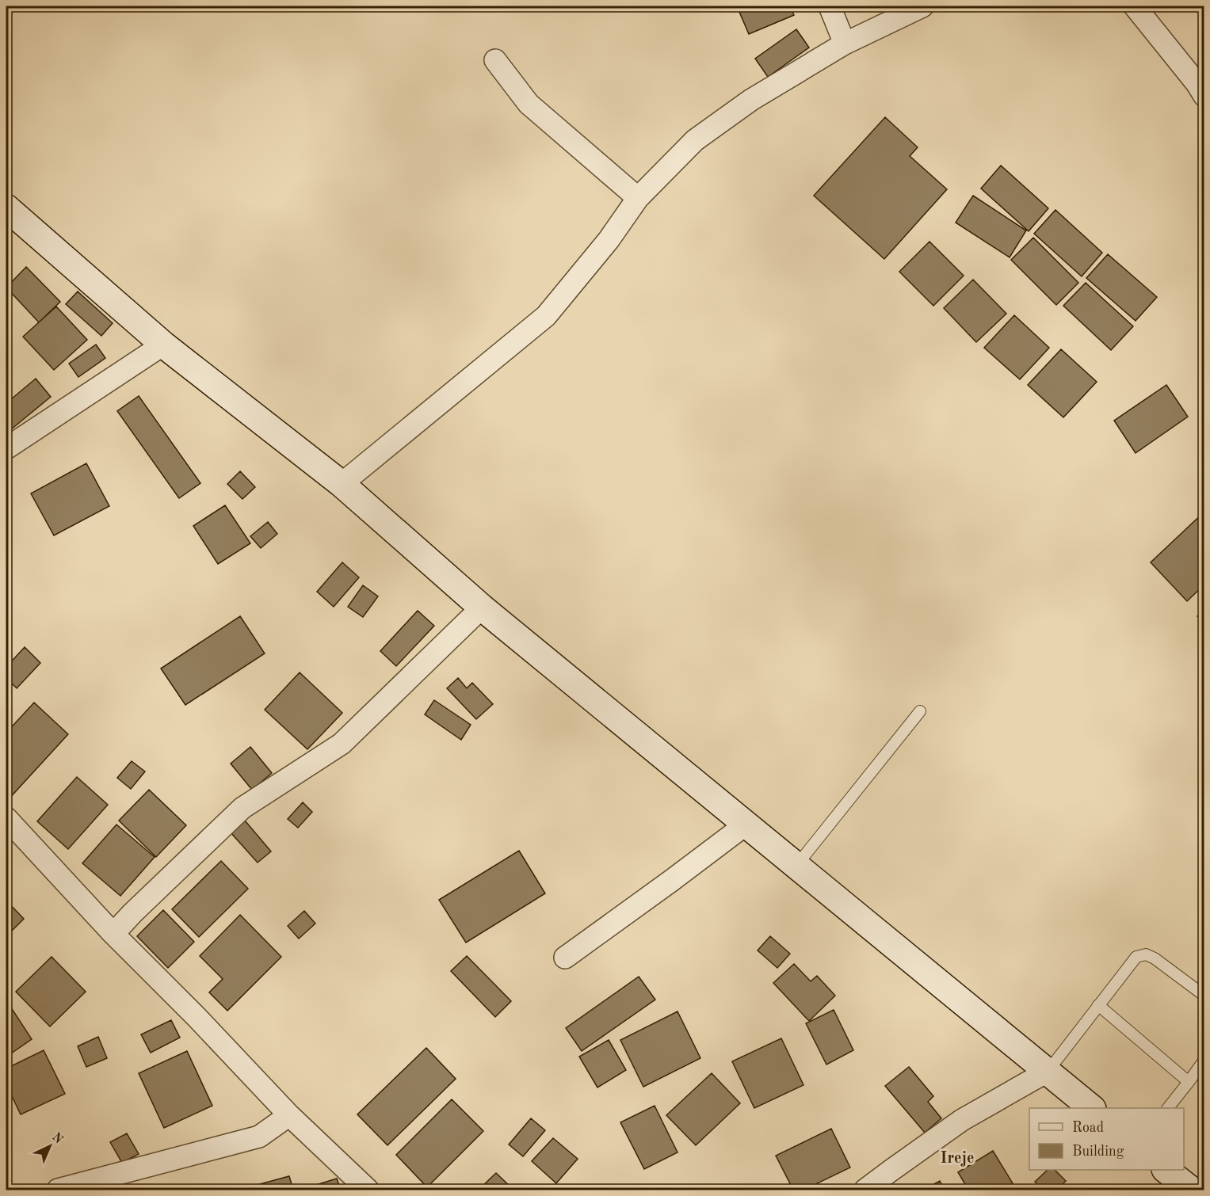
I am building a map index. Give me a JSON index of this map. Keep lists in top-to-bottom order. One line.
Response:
{"districts":["Ireje"],"legend":["Road","Building"],"north":"top right"}
